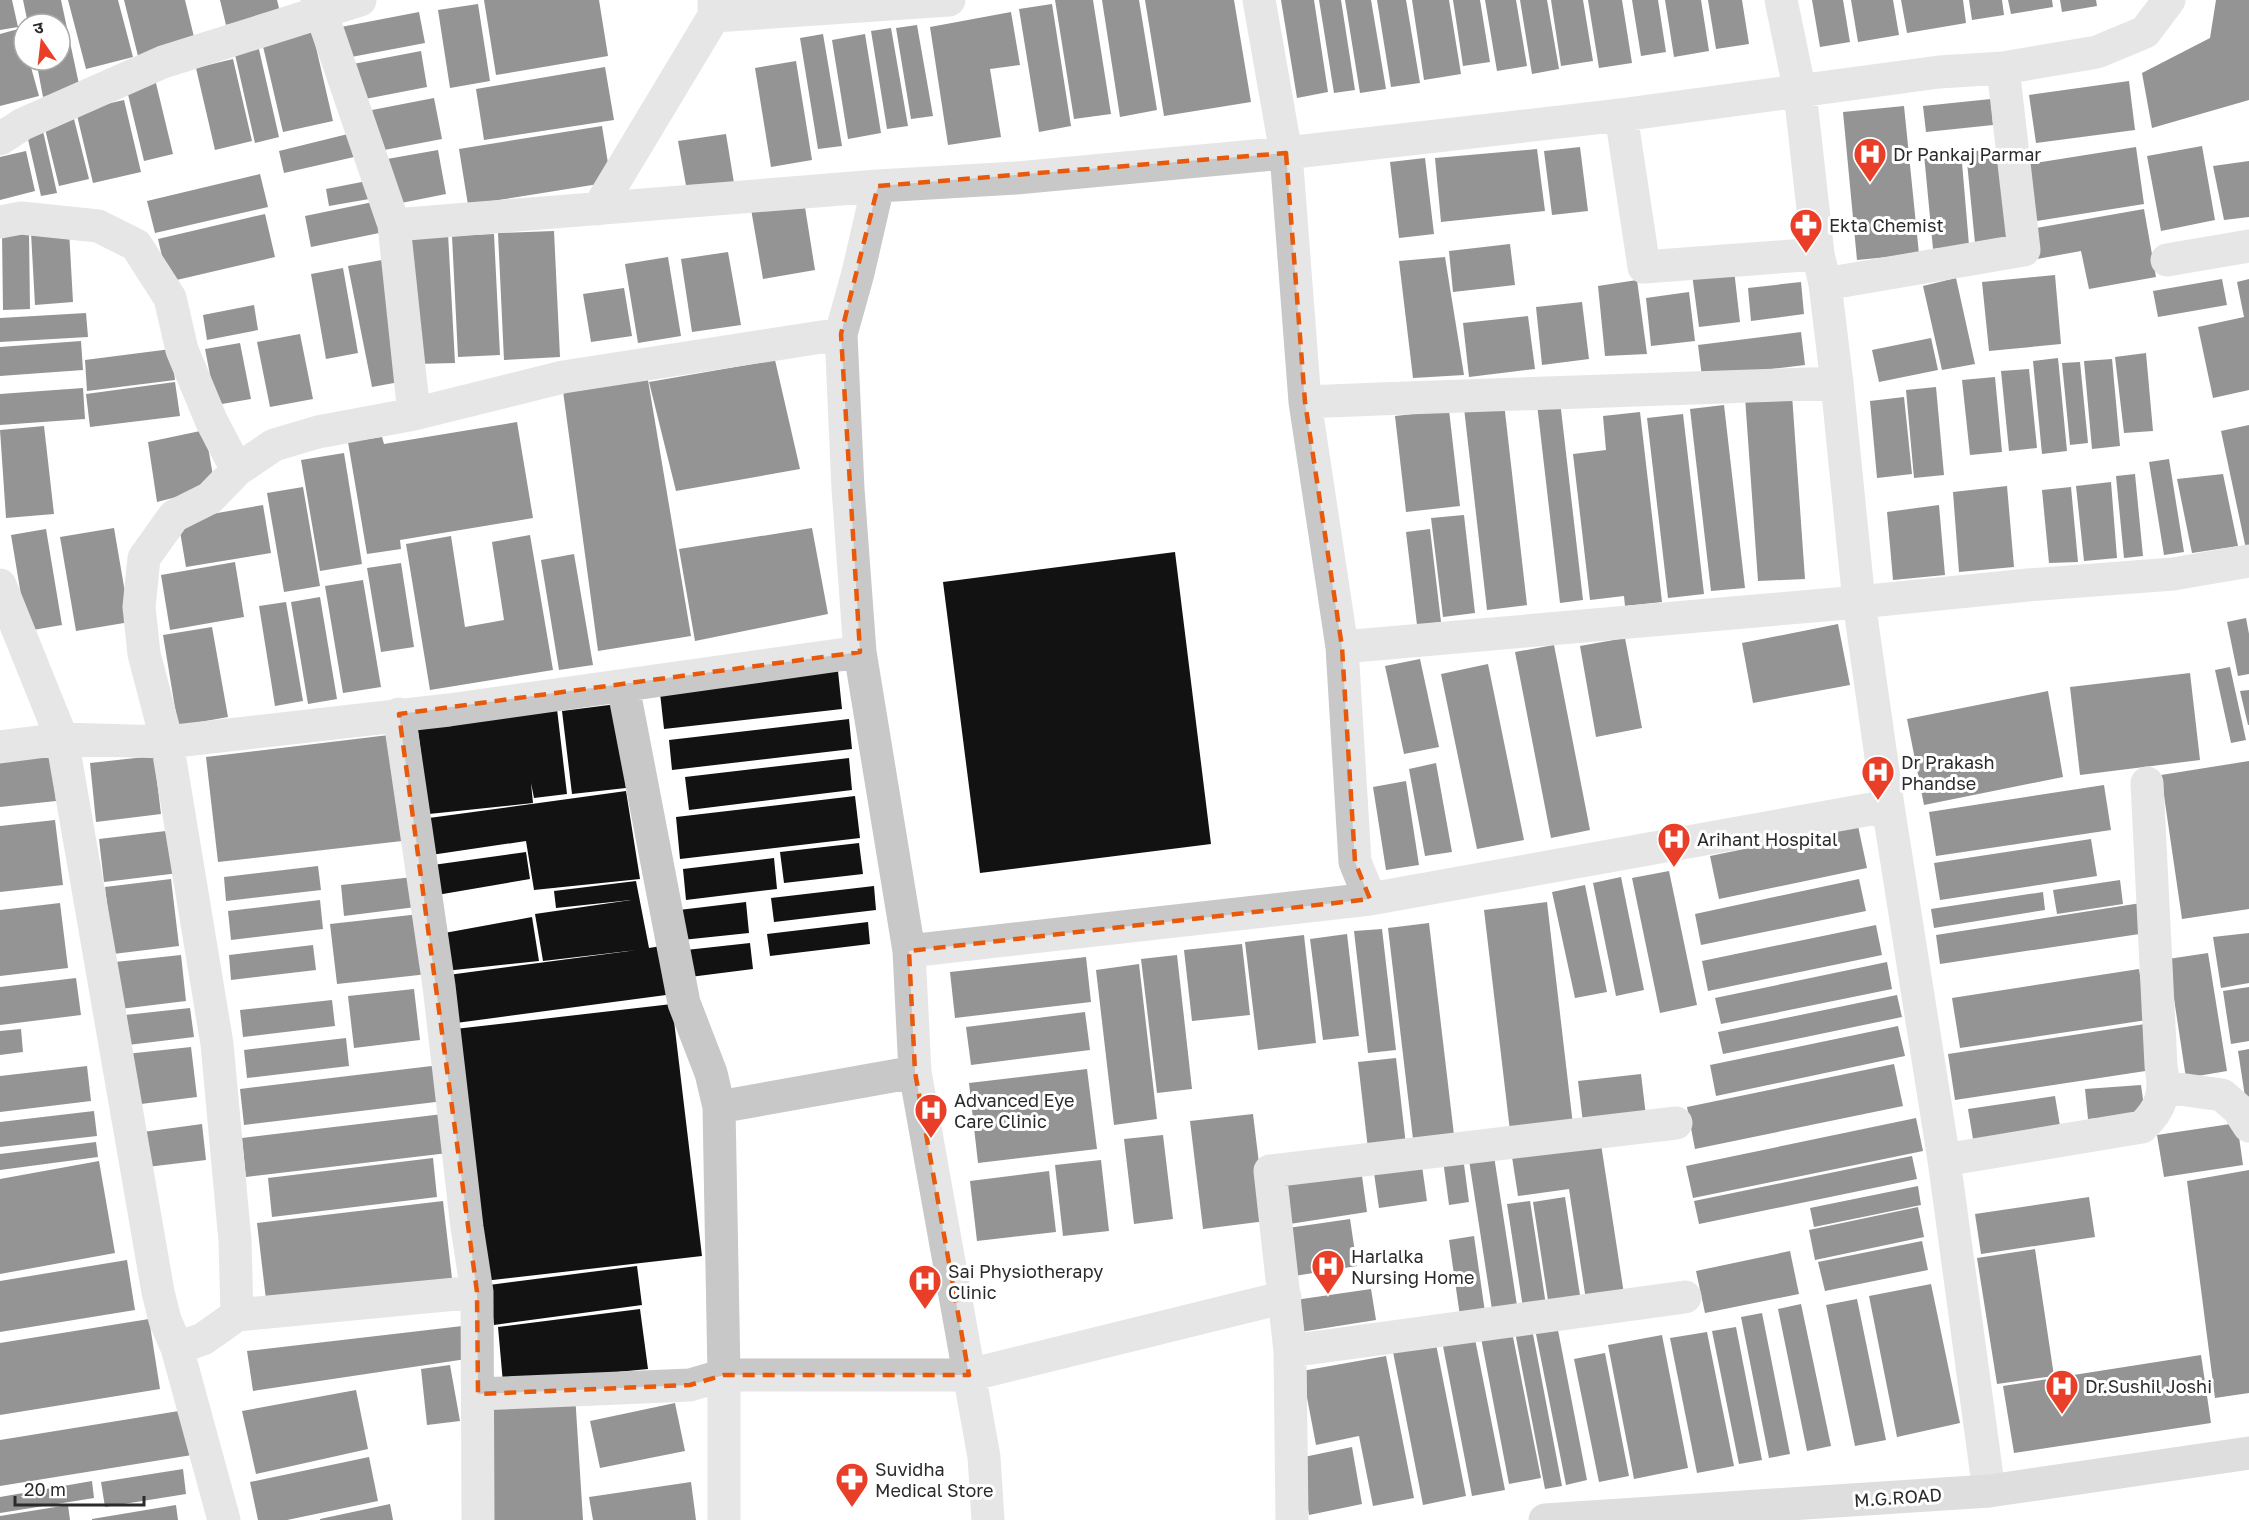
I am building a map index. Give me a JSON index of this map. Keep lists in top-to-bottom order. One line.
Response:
{"streets":{"main road":["M.G.ROAD"]},"places":{"hospital":["Dr Pankaj Parmar","Dr Prakash Phandse","Arihant Hospital","Advanced Eye Care Clinic","Harlalka Nursing Home","Sai Physiotherapy Clinic","Dr.Sushil Joshi"],"pharmacy":["Ekta Chemist","Suvidha Medical Store"]},"scale_bar":"20 m","north":"top"}
